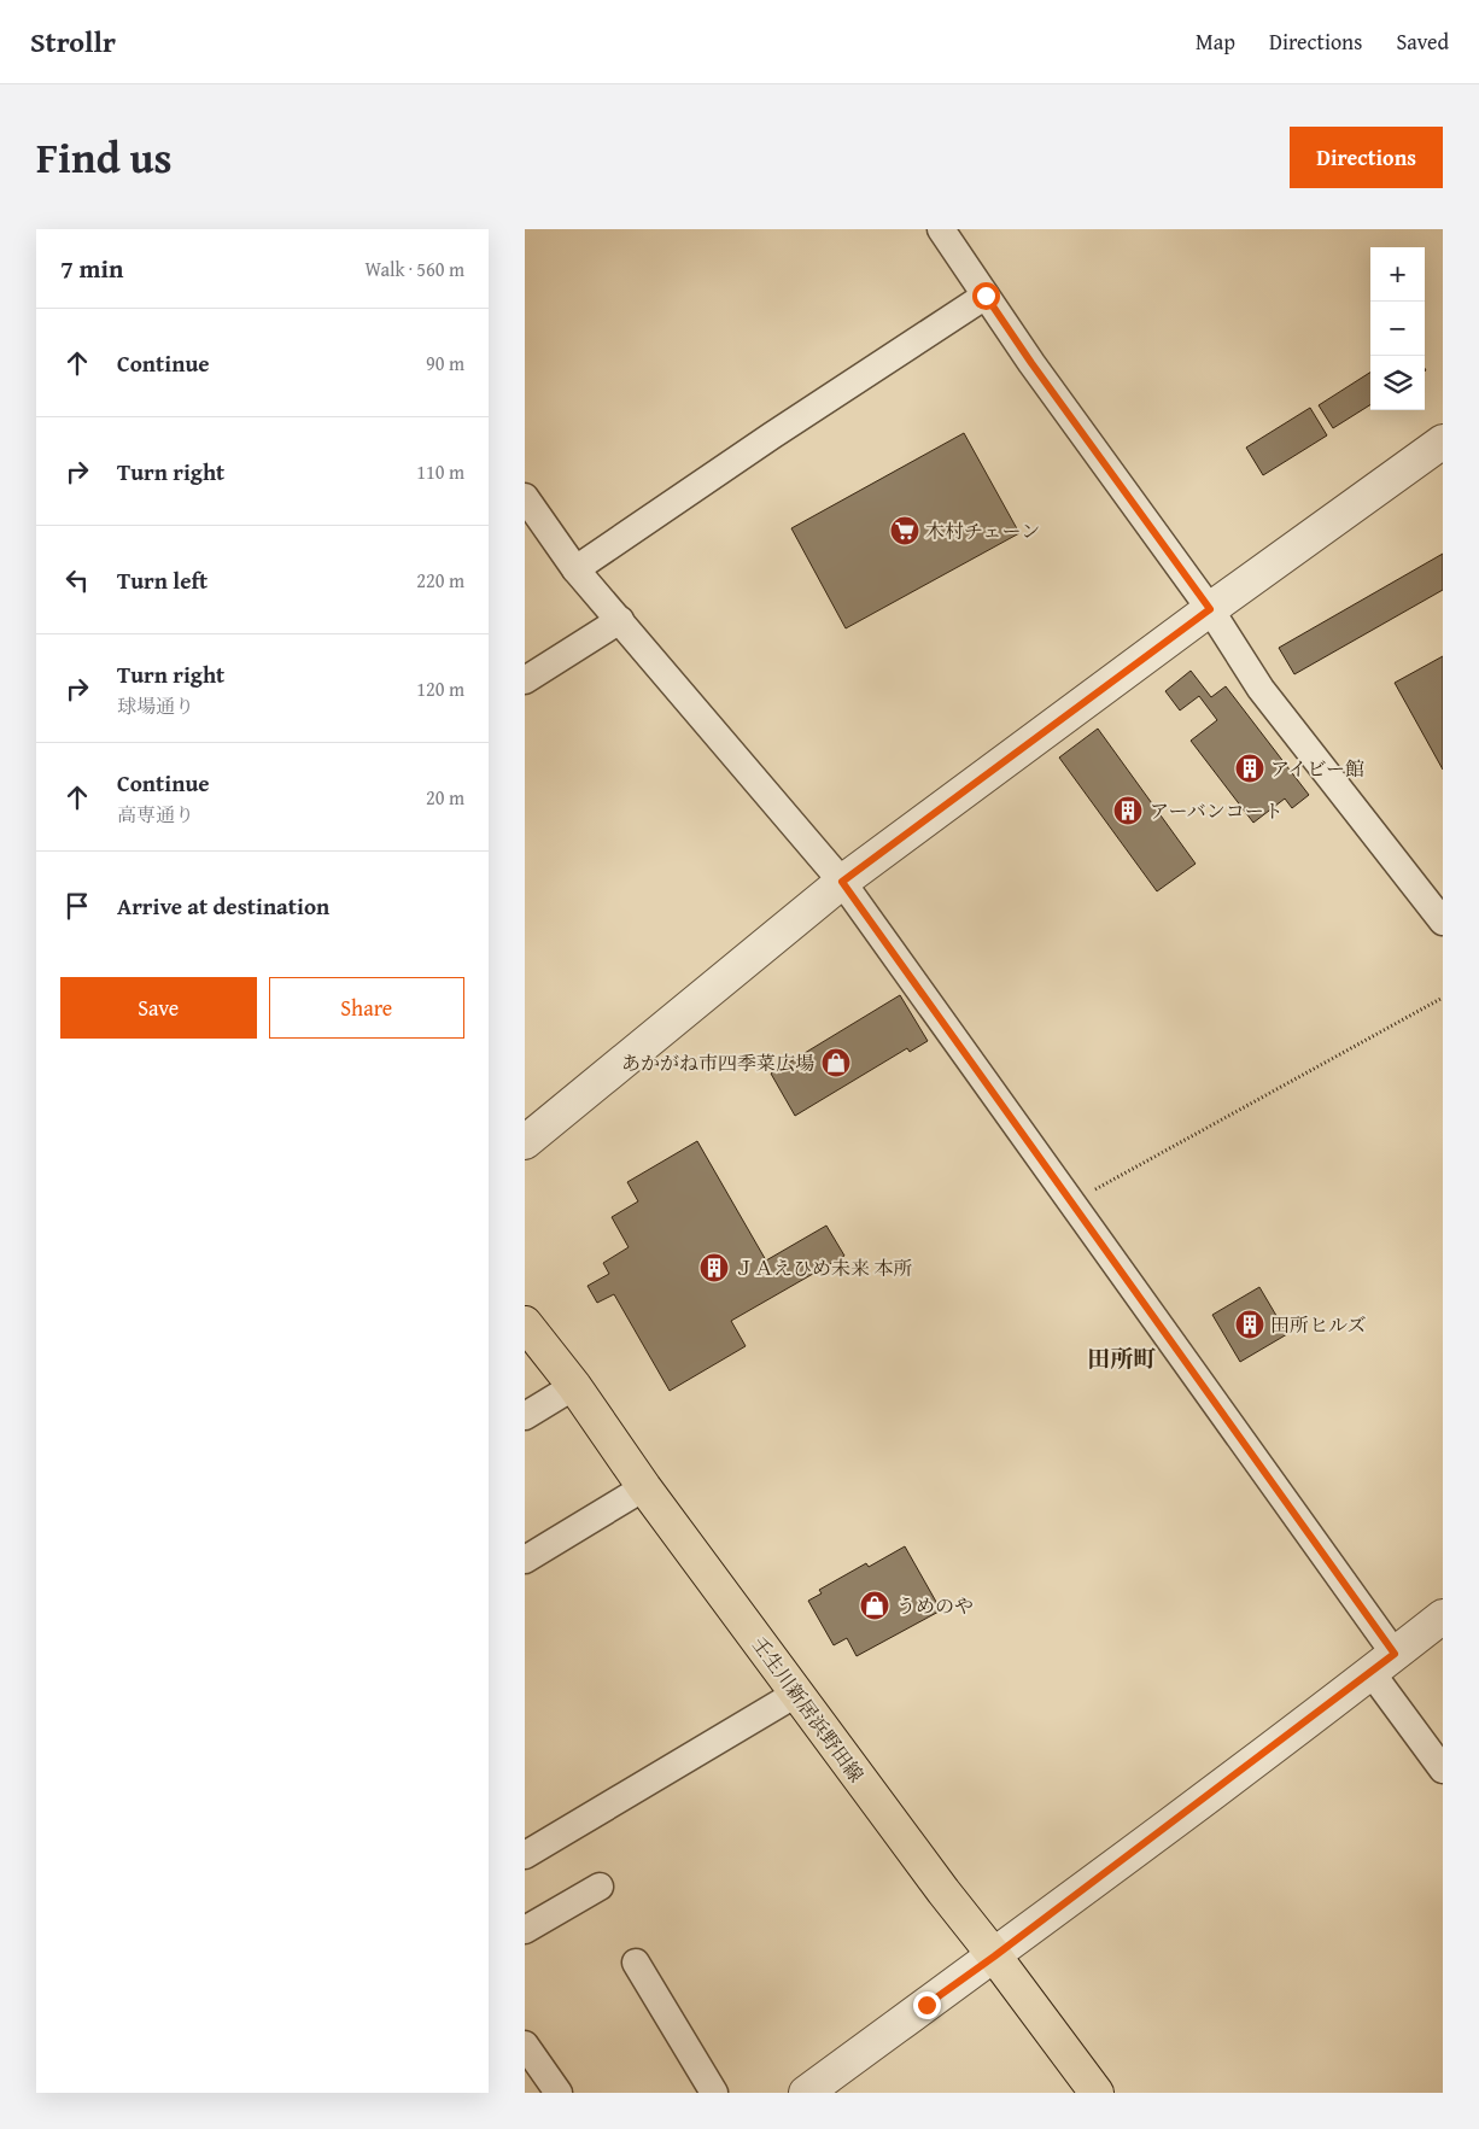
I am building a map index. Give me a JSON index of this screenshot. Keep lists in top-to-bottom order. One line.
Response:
{"streets":{"main road":["壬生川新居浜野田線"]},"districts":["田所町"],"places":{"supermarket":["木村チェーン"],"building":["アイビー館","アーバンコート","ＪＡえひめ未来 本所","田所ヒルズ"],"shop":["あかがね市四季菜広場","うめのや"]},"page":{"header":"Strollr","nav":["Map","Directions","Saved"],"title":"Find us","buttons":["Directions",["Save","Share"]],"heading":["7 min","Walk · 560 m"],"map_buttons":["+","−"],"list":[["Continue","90 m"],["Turn right","110 m"],["Turn left","220 m"],["Turn right","球場通り","120 m"],["Continue","高専通り","20 m"],"Arrive at destination"]}}
